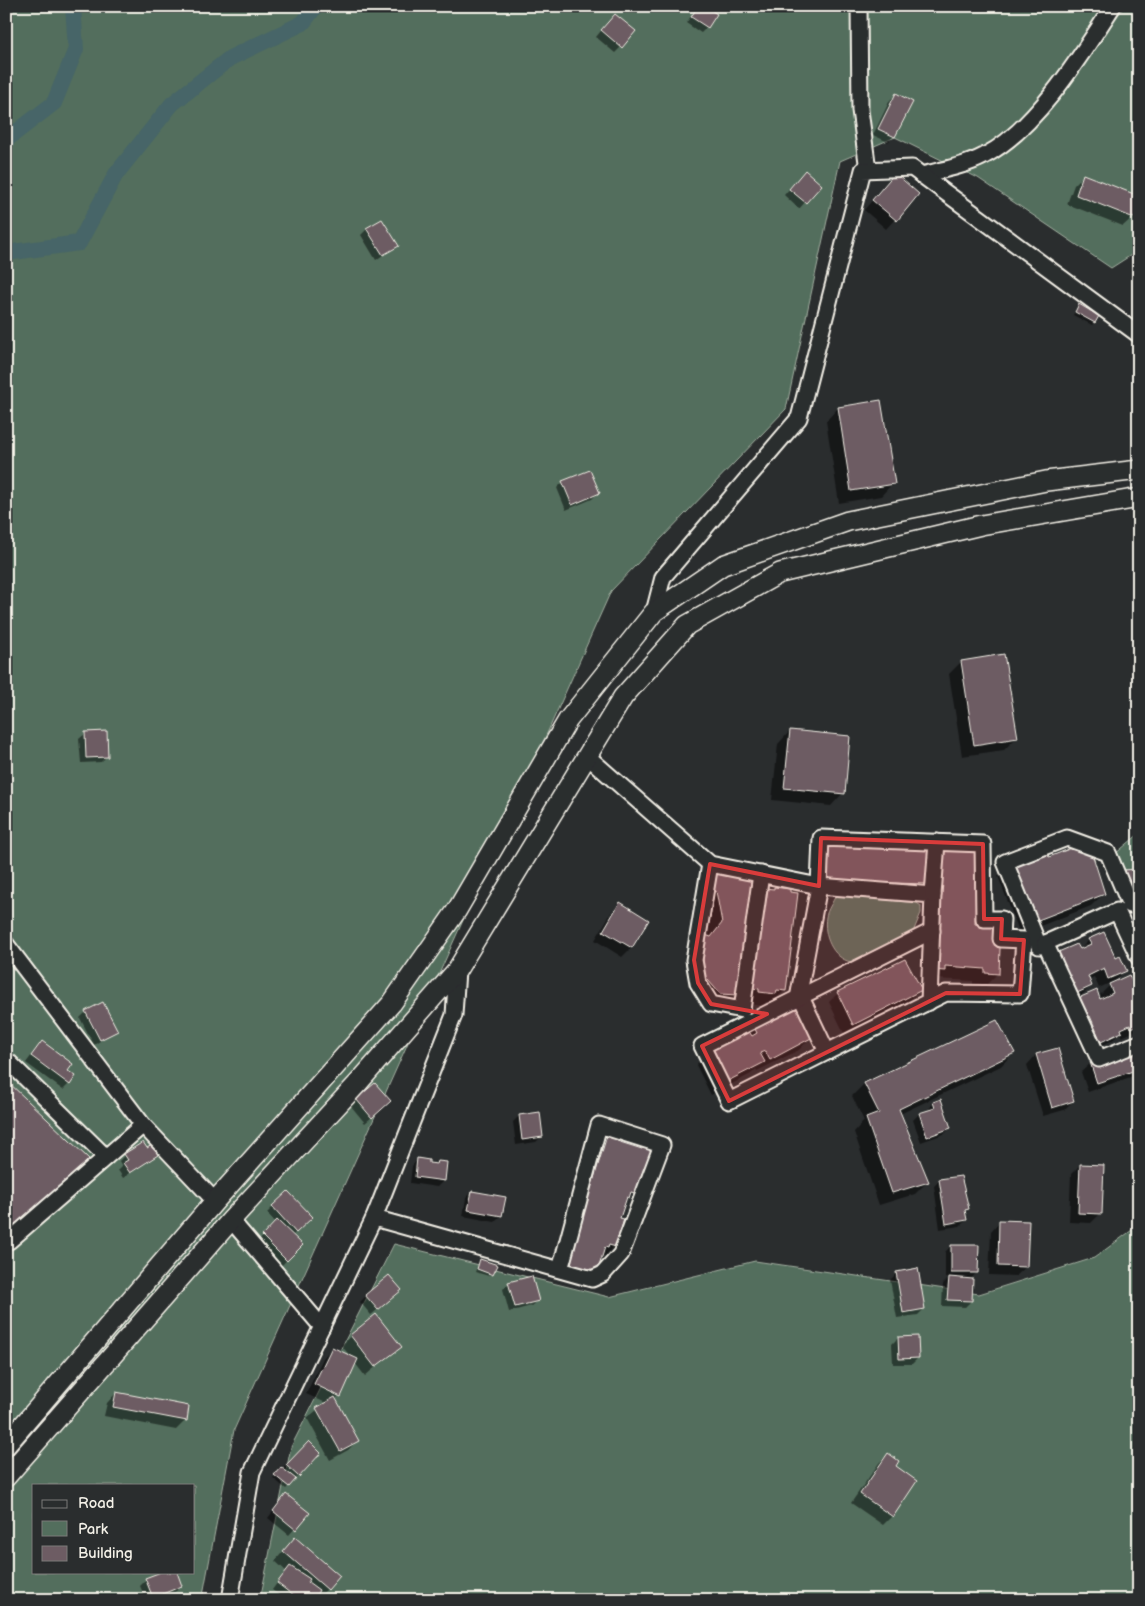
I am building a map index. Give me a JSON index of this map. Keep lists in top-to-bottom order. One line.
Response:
{"legend":["Road","Park","Building"]}
